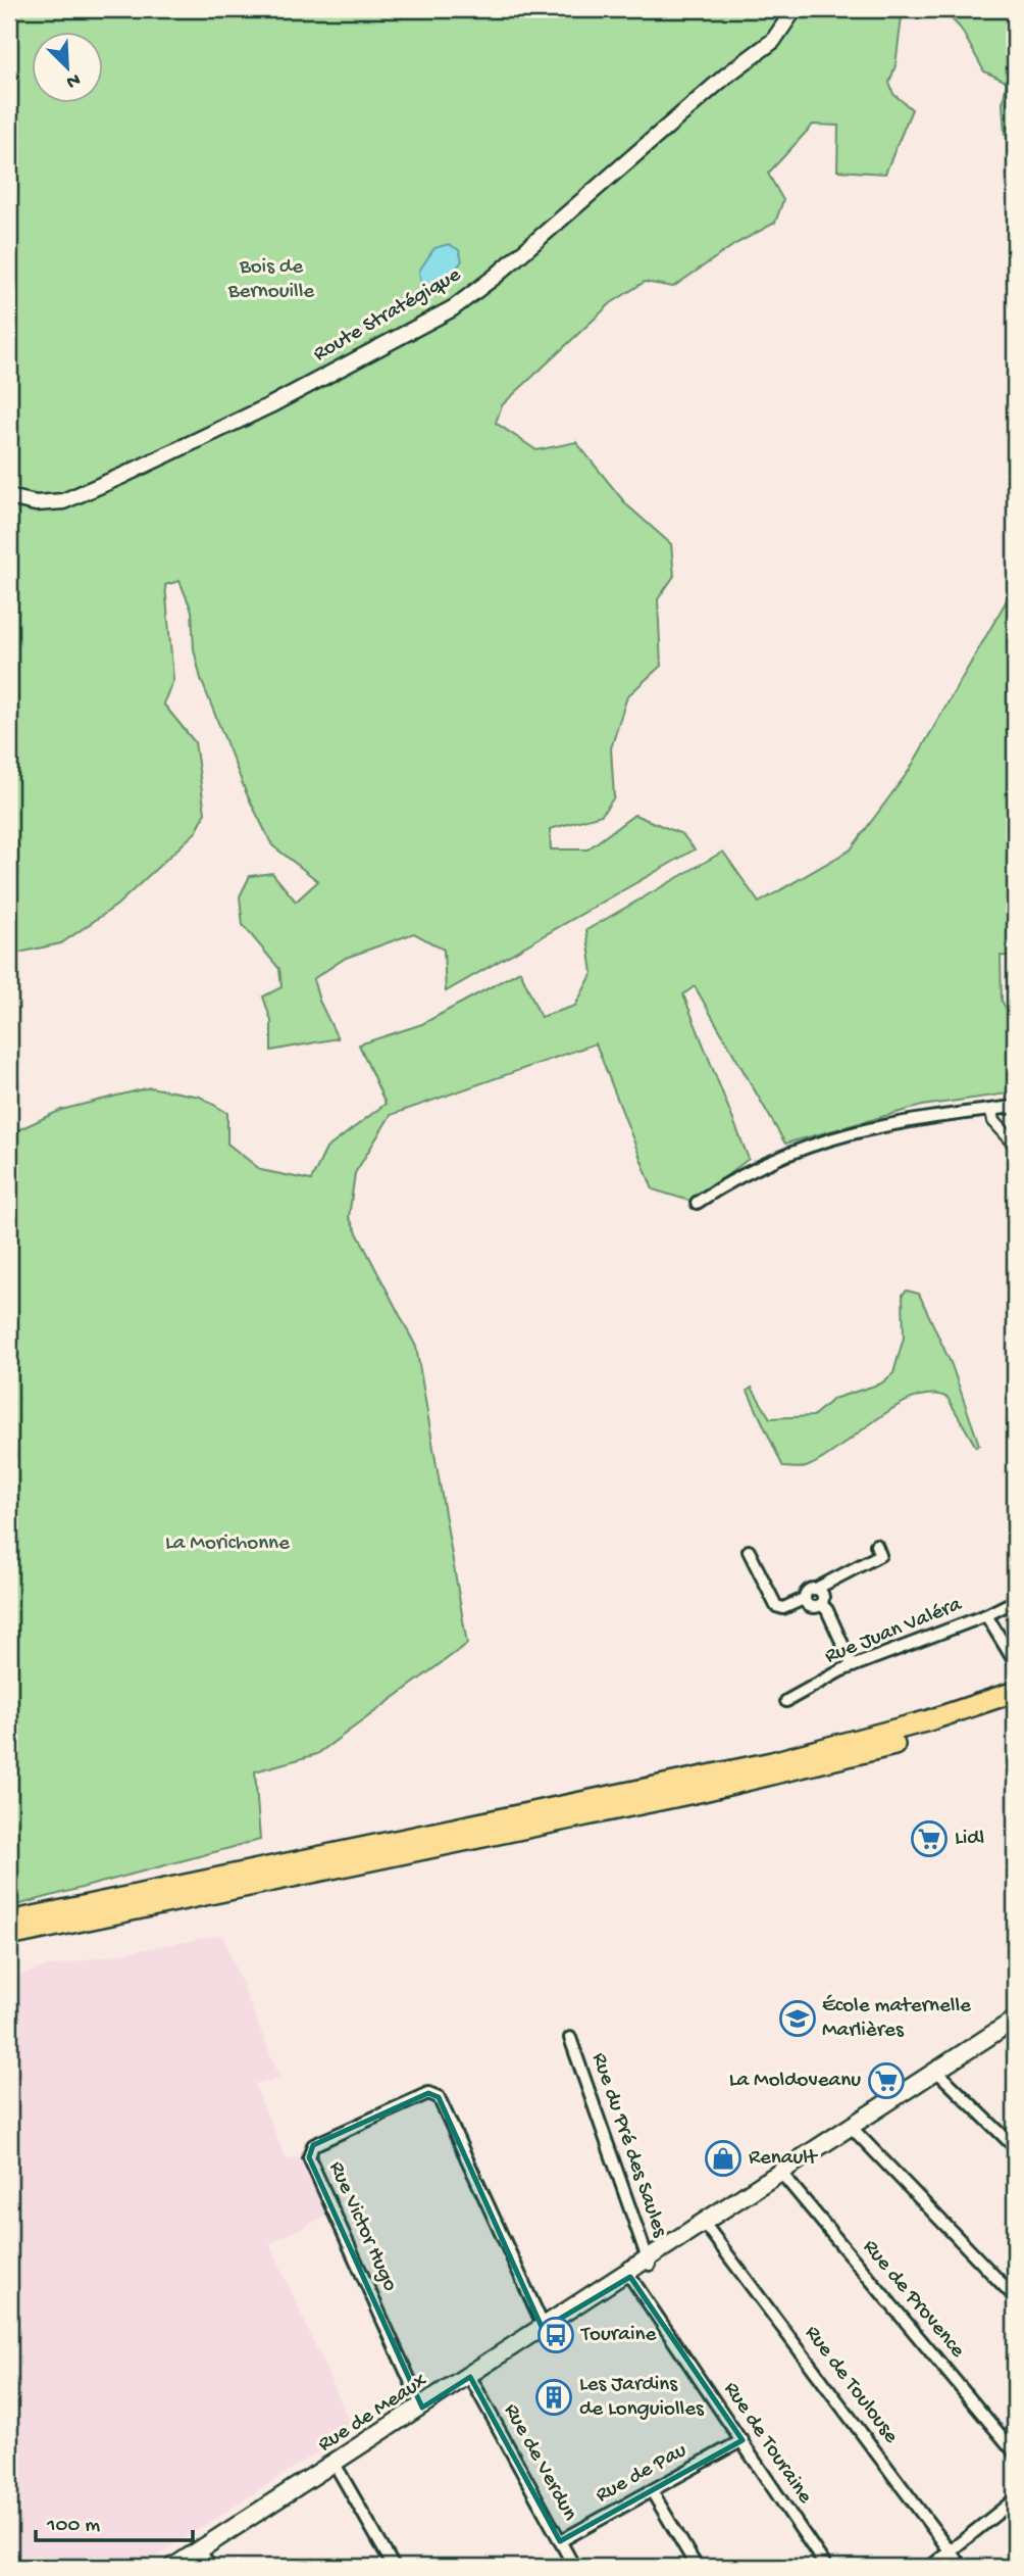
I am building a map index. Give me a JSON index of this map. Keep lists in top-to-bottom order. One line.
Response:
{"streets":{"main road":["Rue de Meaux"],"street":["Route Stratégique","Rue Juan Valéra","Rue du Pré des Saules","Rue Victor Hugo","Rue de Provence","Rue de Toulouse","Rue de Touraine","Rue de Verdun","Rue de Pau"]},"crossings":[["Rue du Pré des Saules","Rue de Meaux"],["Rue Victor Hugo","Rue de Meaux"],["Rue de Provence","Rue de Meaux"],["Rue de Toulouse","Rue de Meaux"],["Rue de Meaux","Rue de Touraine"],["Rue de Meaux","Rue de Verdun"],["Rue de Touraine","Rue de Pau"],["Rue de Verdun","Rue de Pau"]],"parks":["Bois de Bernouille","La Morichonne"],"places":{"supermarket":["Lidl","La Moldoveanu"],"school or university":["École maternelle Marlières"],"shop":["Renault"],"bus stop":["Touraine"],"building":["Les Jardins de Longuiolles"]},"scale_bar":"100 m","north":"bottom right"}
